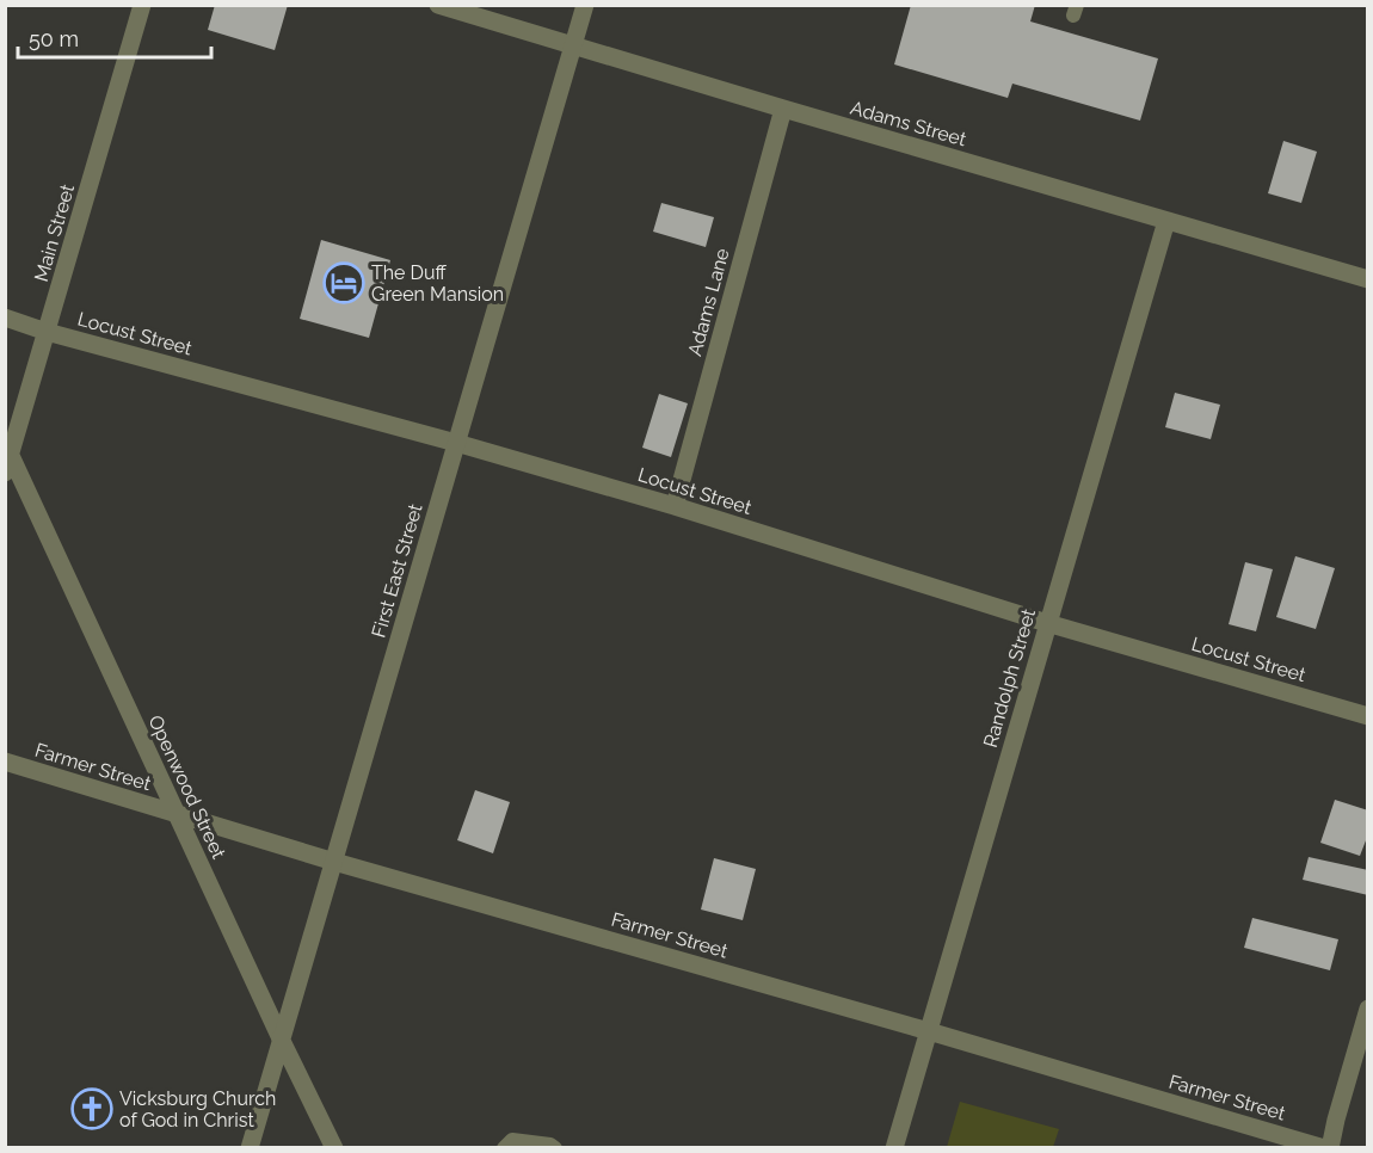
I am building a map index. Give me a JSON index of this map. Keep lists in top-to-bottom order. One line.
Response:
{"streets":{"street":["Adams Street","Main Street","Adams Lane","Locust Street","First East Street","Randolph Street","Farmer Street","Openwood Street"]},"crossings":[["Adams Street","Adams Lane"],["Adams Street","First East Street"],["Adams Street","Randolph Street"],["Main Street","Locust Street"],["Main Street","Openwood Street"],["Adams Lane","Locust Street"],["Locust Street","First East Street"],["Locust Street","Randolph Street"],["First East Street","Farmer Street"],["First East Street","Openwood Street"],["Randolph Street","Farmer Street"],["Farmer Street","Openwood Street"]],"places":{"hotel":["The Duff Green Mansion"],"church":["Vicksburg Church of God in Christ"]},"scale_bar":"50 m"}
